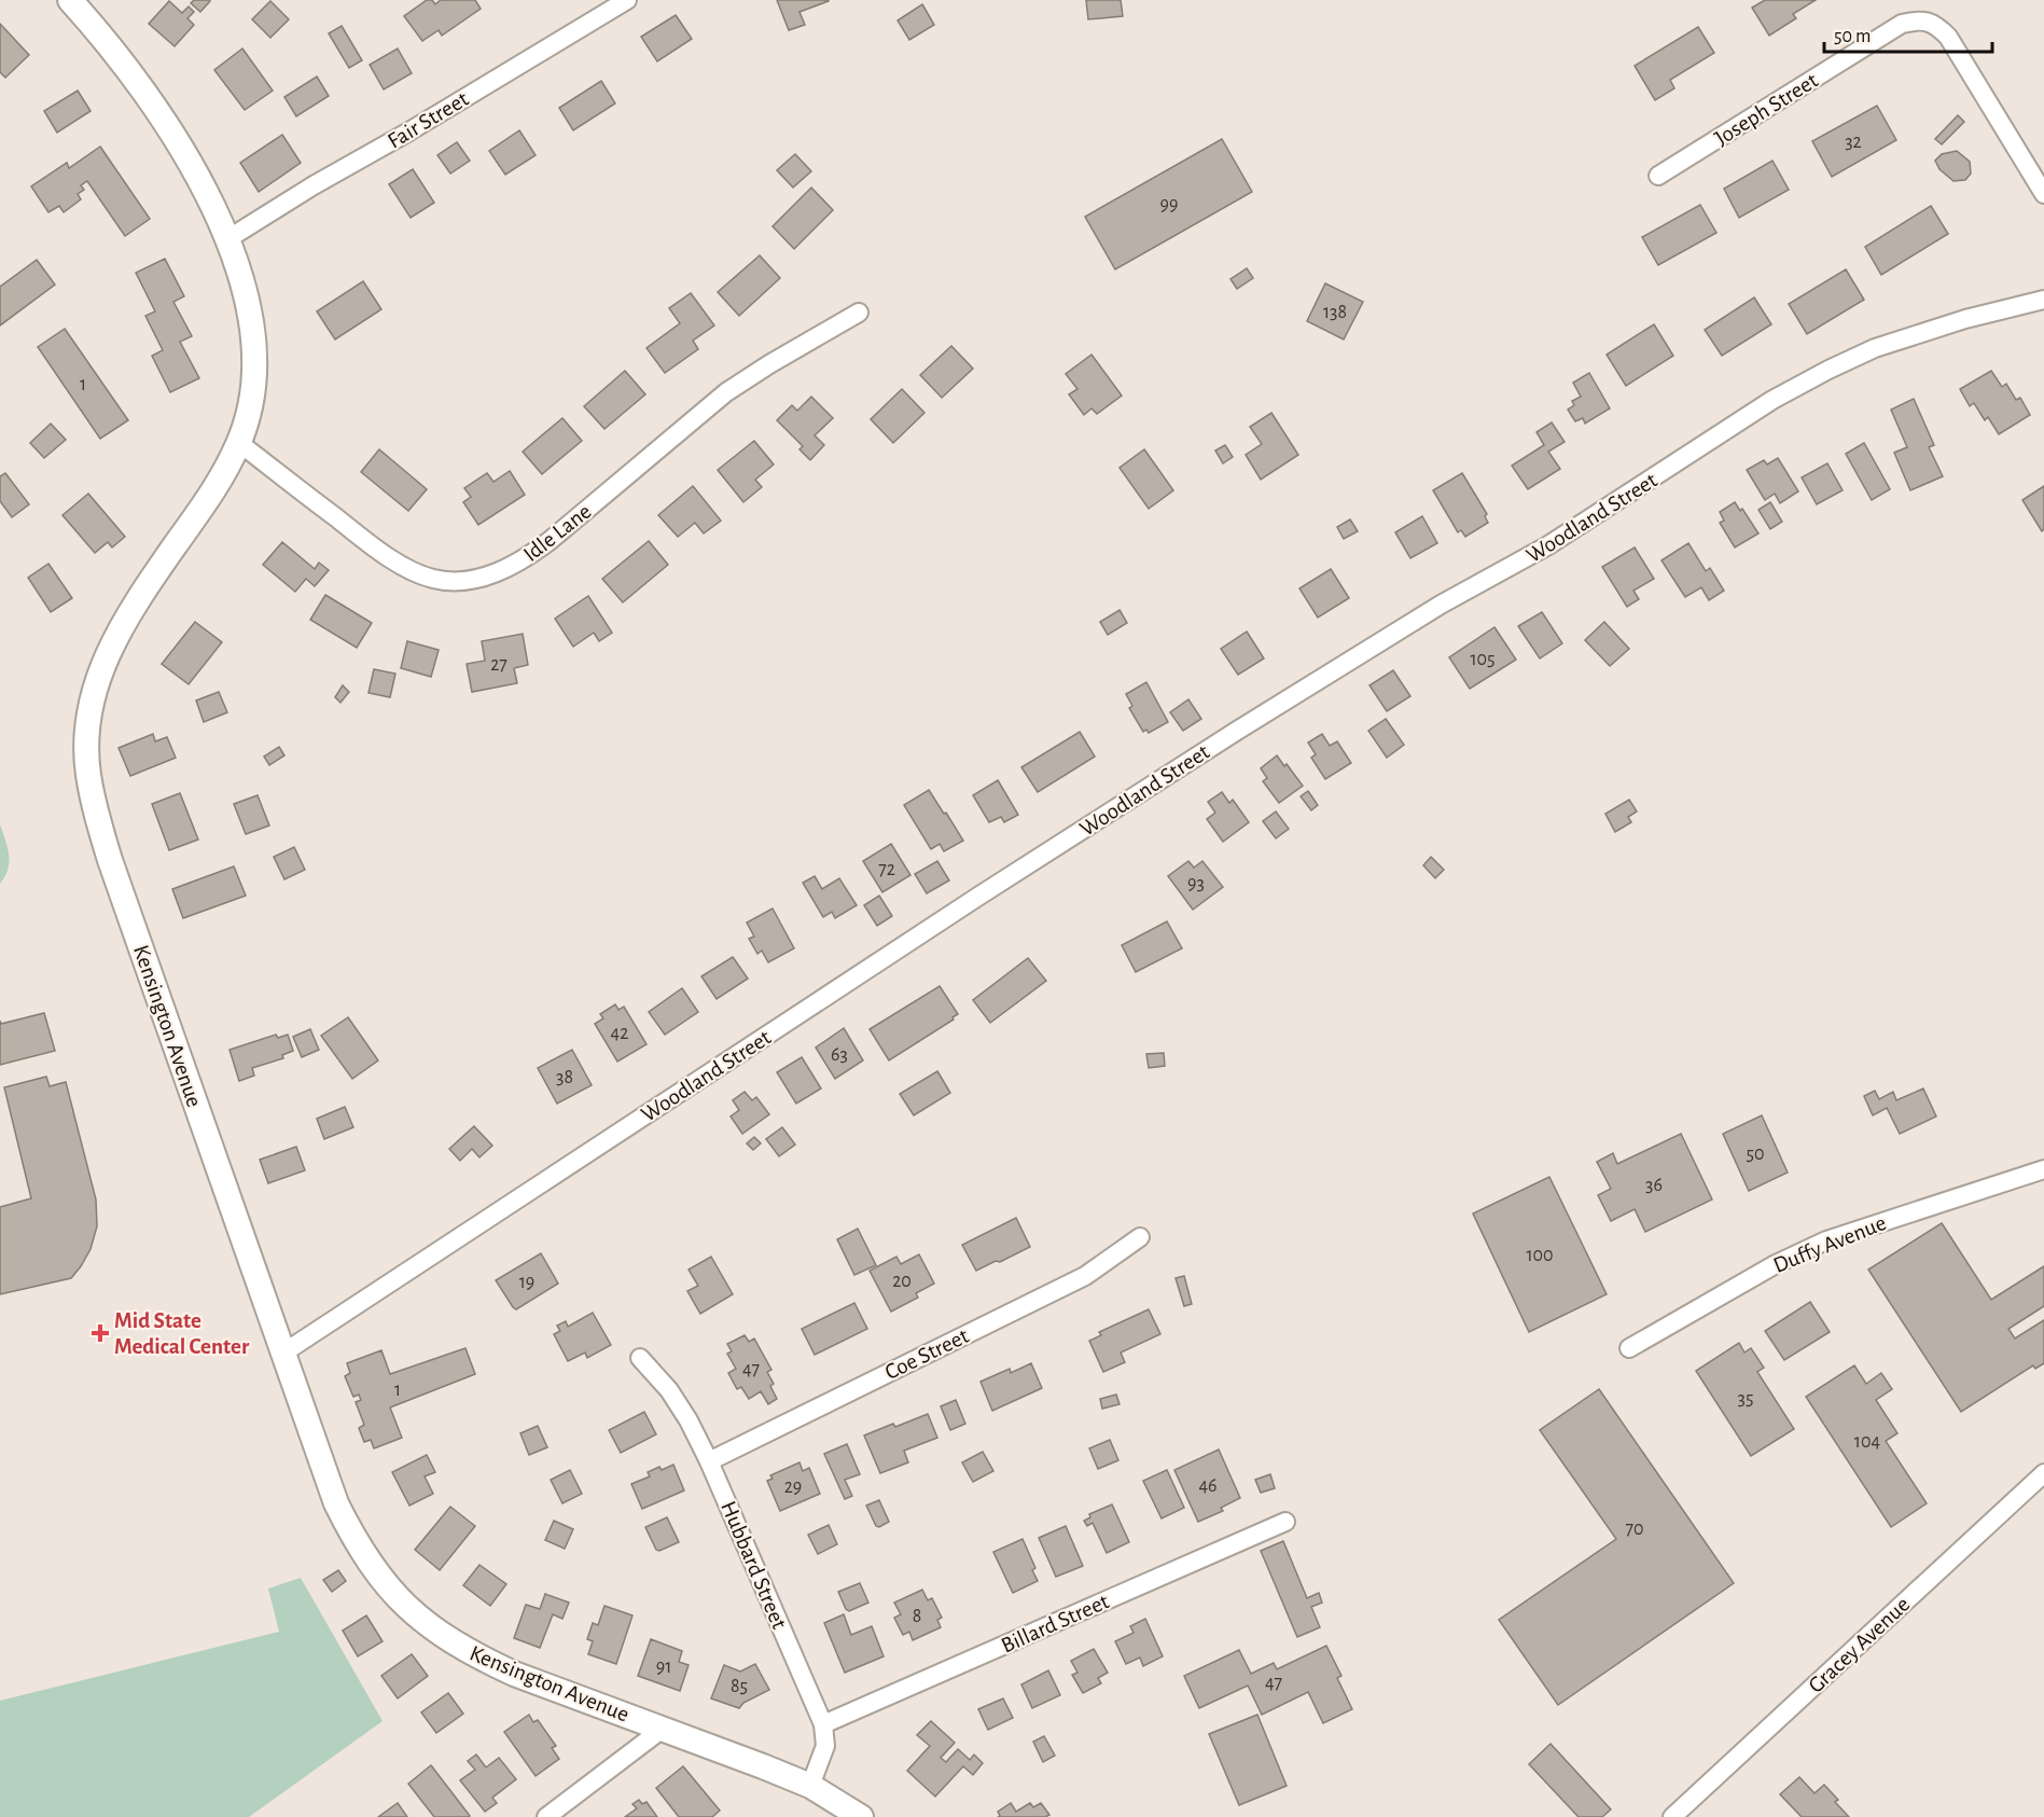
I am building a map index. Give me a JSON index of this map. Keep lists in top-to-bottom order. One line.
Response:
{"streets":{"main road":["Kensington Avenue"],"street":["Joseph Street","Fair Street","Woodland Street","Idle Lane","Duffy Avenue","Coe Street","Hubbard Street","Billard Street","Gracey Avenue"]},"crossings":[["Fair Street","Kensington Avenue"],["Woodland Street","Kensington Avenue"],["Idle Lane","Kensington Avenue"],["Kensington Avenue","Hubbard Street"],["Coe Street","Hubbard Street"],["Hubbard Street","Billard Street"]],"places":{"health":["Mid State Medical Center"]},"house_numbers":["32","99","138","1","105","27","72","93","42","63","38","50","36","100","20","19","47","1","35","104","46","29","70","8","91","47","85"],"scale_bar":"50 m"}
